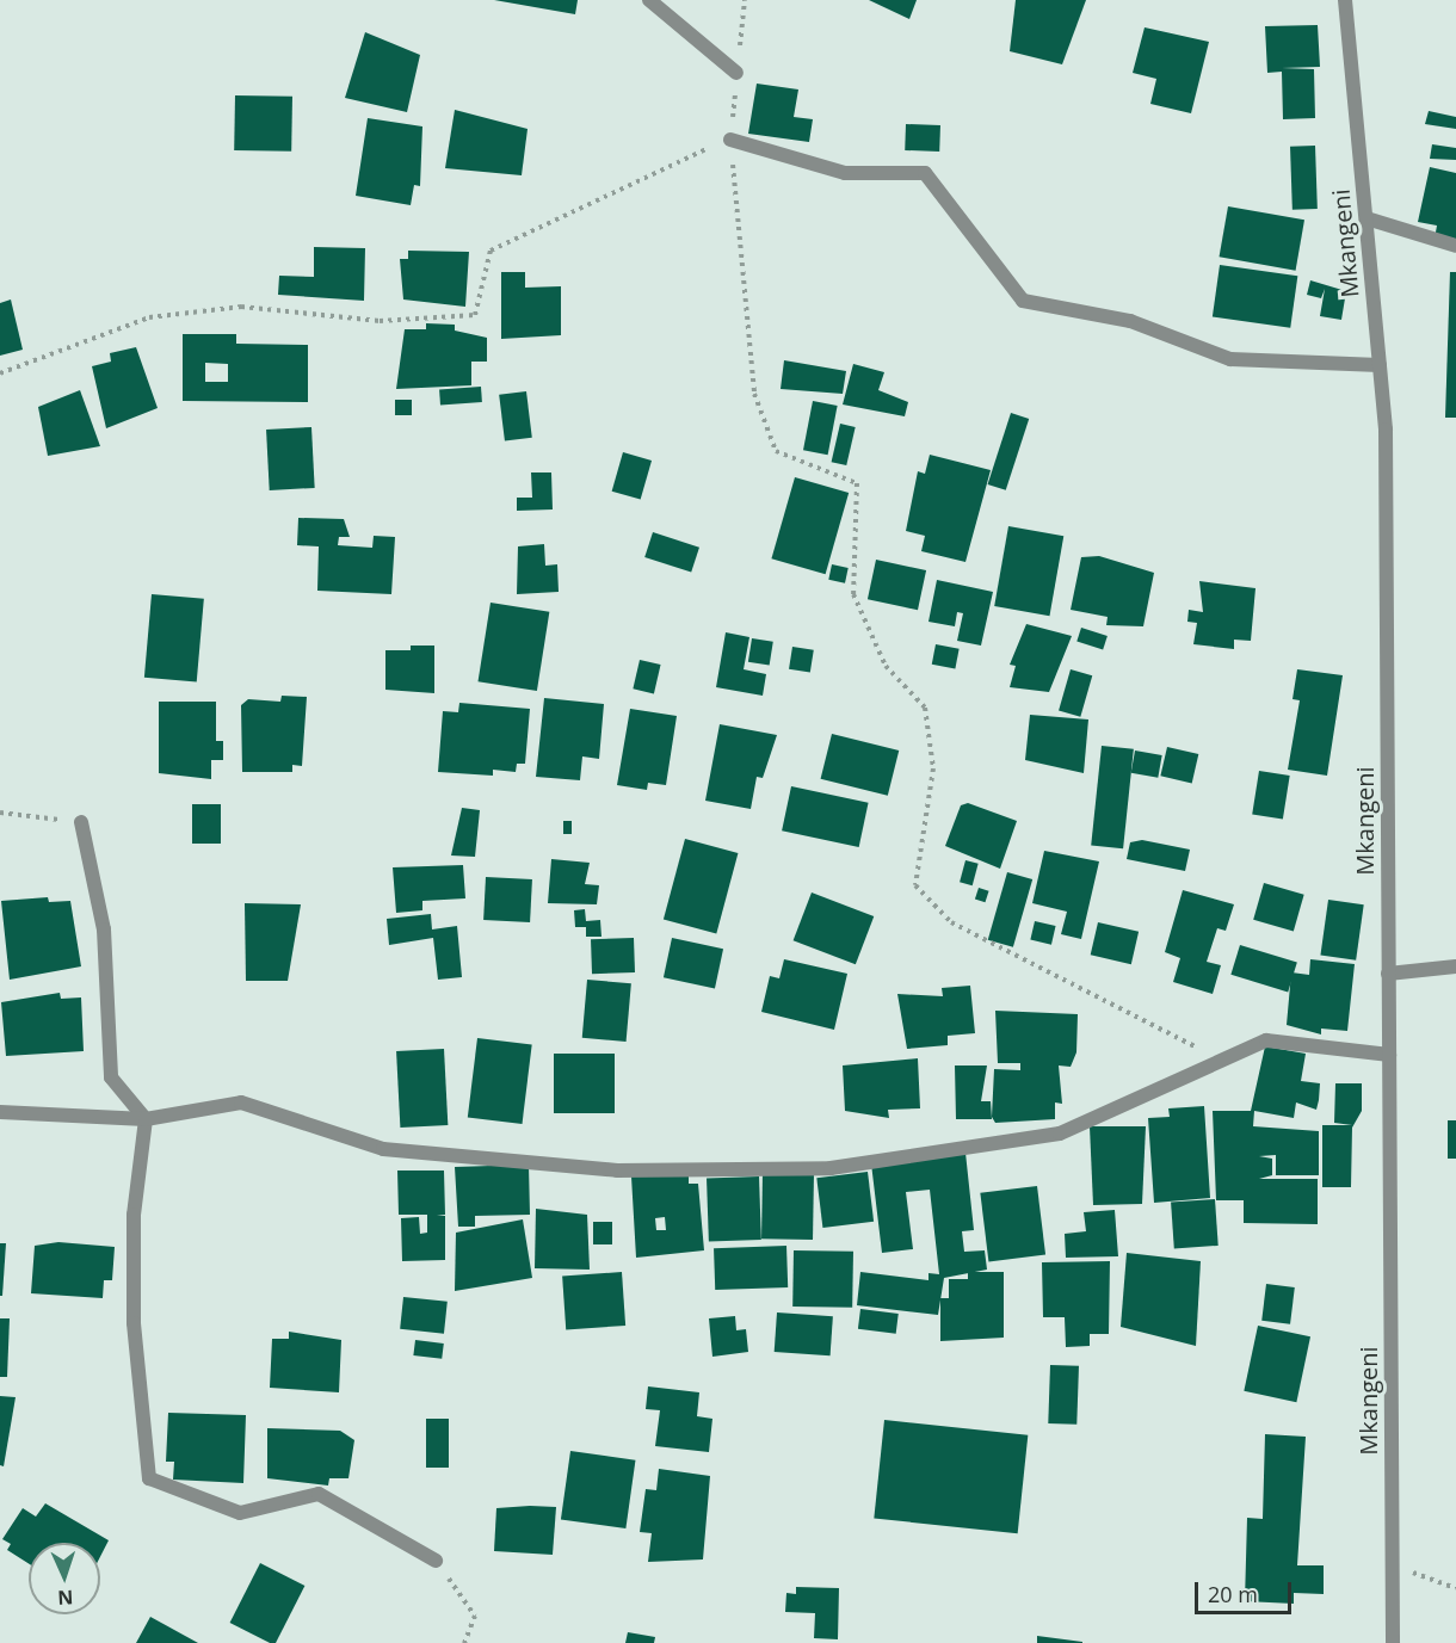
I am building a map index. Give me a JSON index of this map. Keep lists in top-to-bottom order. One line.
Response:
{"streets":{"street":["Mkangeni"]},"scale_bar":"20 m","north":"bottom"}
